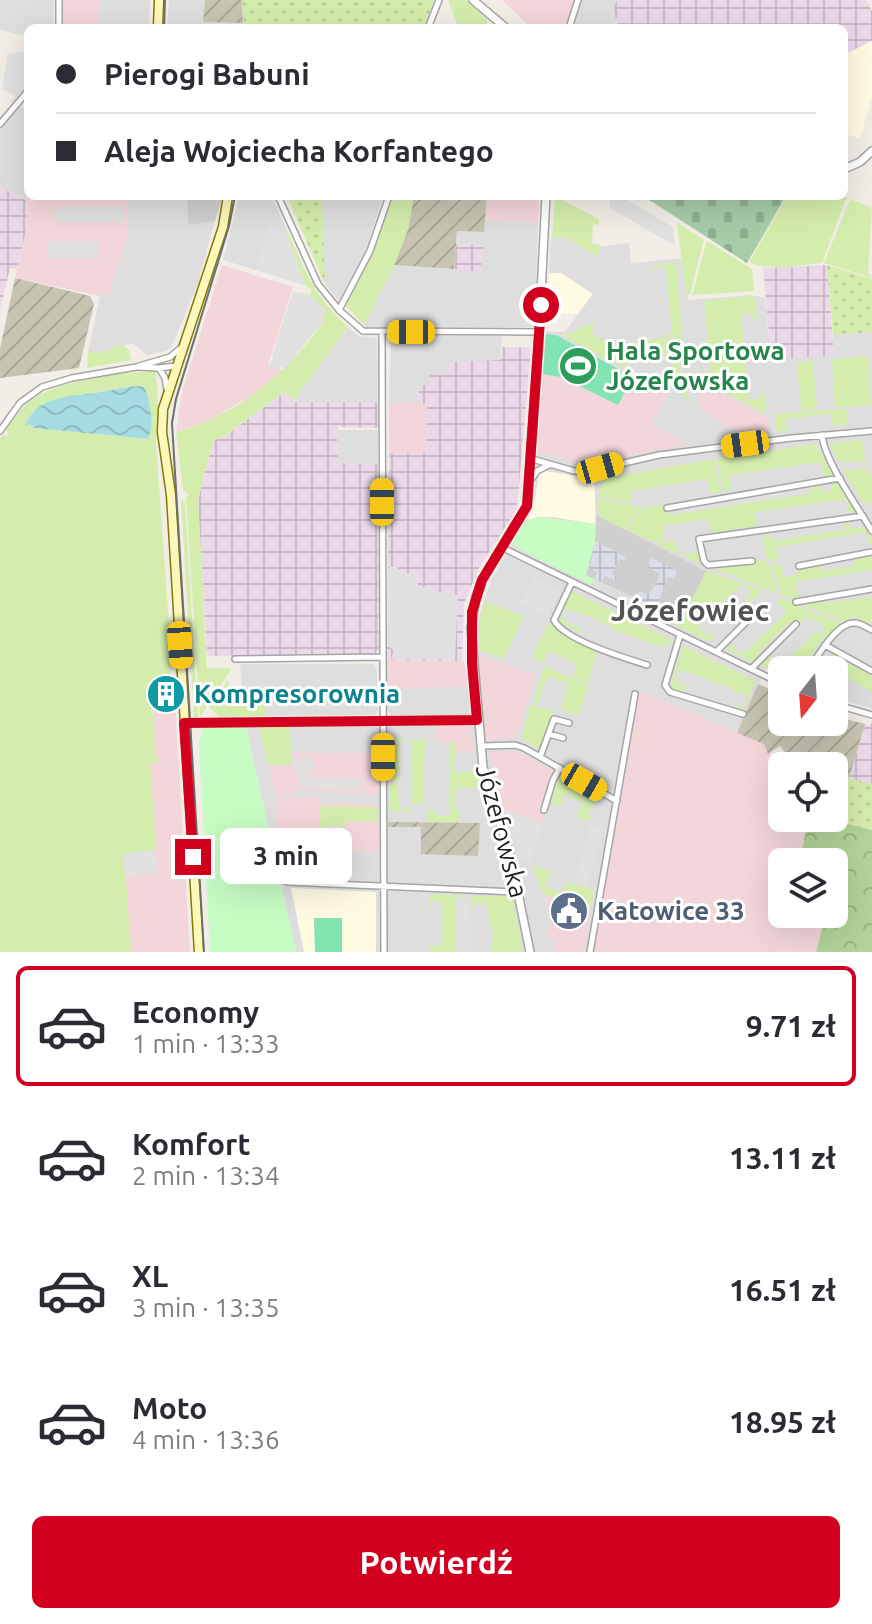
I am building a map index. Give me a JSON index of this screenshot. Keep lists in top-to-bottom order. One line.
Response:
{"streets":{"street":["Józefowska"]},"districts":["Józefowiec"],"places":{"sports":["Hala Sportowa Józefowska"],"building":["Kompresorownia"],"public building":["Katowice 33"]},"north":"bottom","page":{"banner":["Pierogi Babuni","Aleja Wojciecha Korfantego"],"bubble":"3 min","list":[{"name":"Economy","note":"1 min · 13:33","value":"9.71 zł"},{"name":"Komfort","note":"2 min · 13:34","value":"13.11 zł"},{"name":"XL","note":"3 min · 13:35","value":"16.51 zł"},{"name":"Moto","note":"4 min · 13:36","value":"18.95 zł"}],"buttons":"Potwierdź"}}
